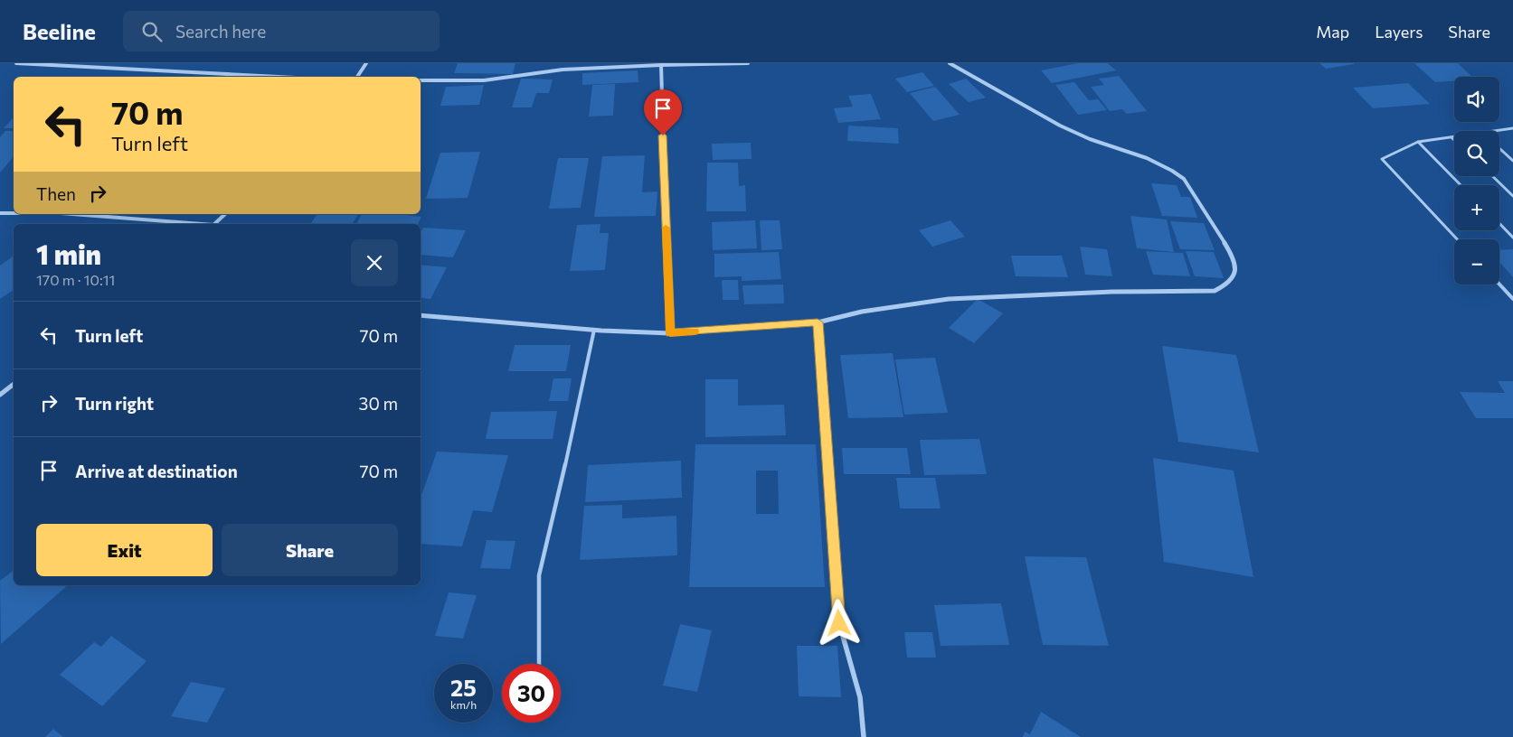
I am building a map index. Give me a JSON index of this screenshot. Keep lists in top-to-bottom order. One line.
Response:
{"page":{"header":"Beeline","search":"Search here","nav":["Map","Layers","Share"],"map_buttons":["+","−"],"turn":["70 m","Turn left"],"then":"Then","heading":["1 min","170 m · 10:11"],"list":[{"name":"Turn left","value":"70 m"},{"name":"Turn right","value":"30 m"},{"name":"Arrive at destination","value":"70 m"}],"buttons":["Exit","Share"],"speed":"25 km/h","limit":"30"}}
